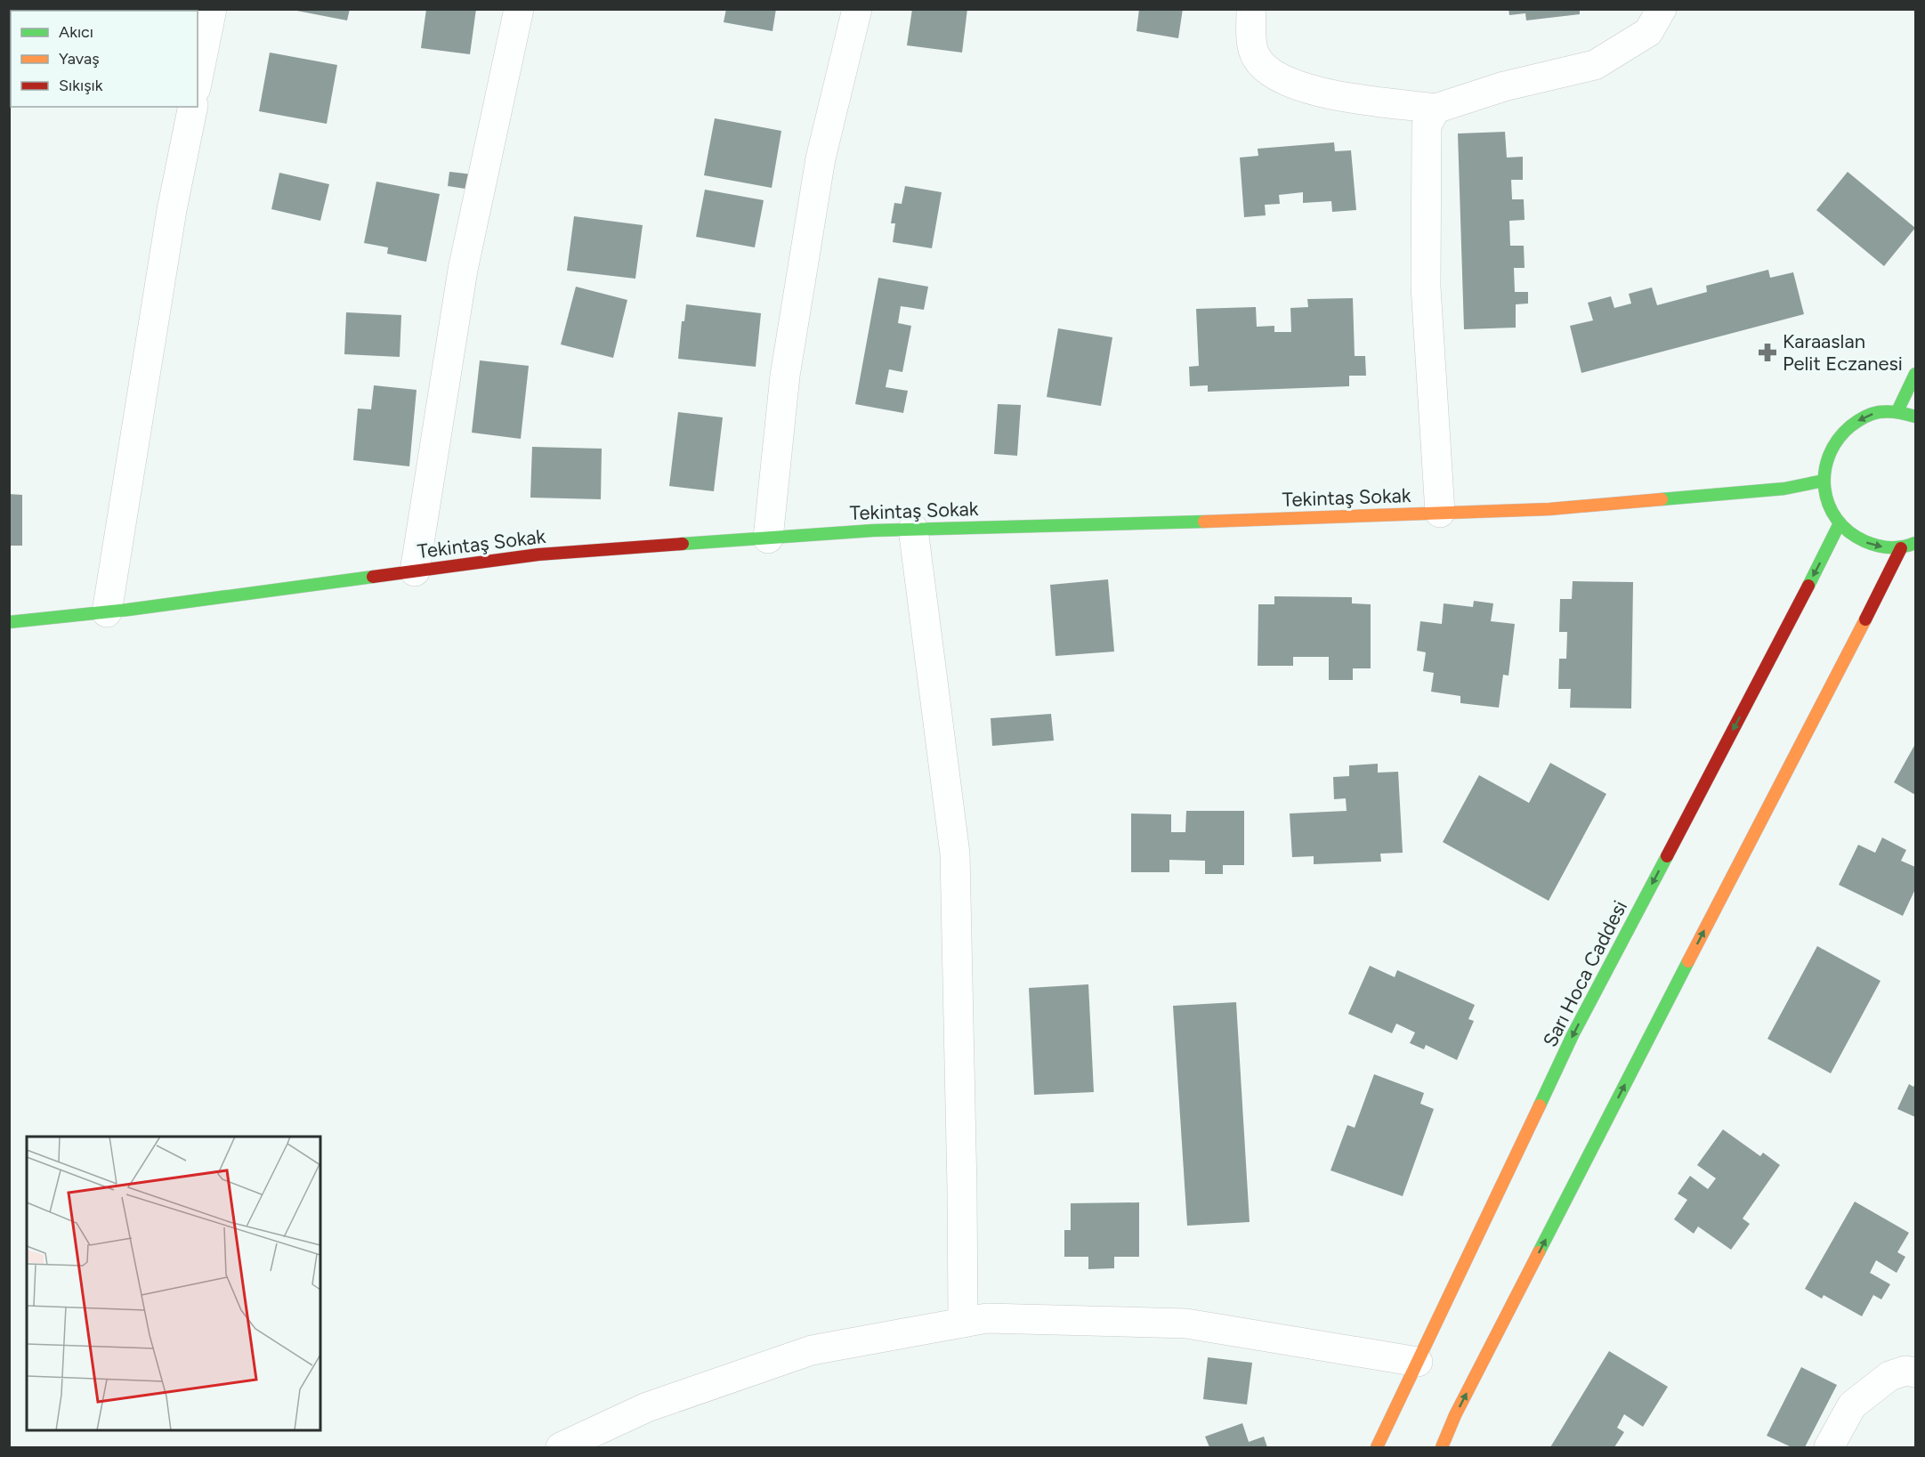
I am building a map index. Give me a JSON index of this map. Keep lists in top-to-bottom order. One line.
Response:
{"streets":{"street":["Tekintaş Sokak","Sarı Hoca Caddesi"]},"places":{"pharmacy":["Karaaslan Pelit Eczanesi"]},"legend":["Akıcı","Yavaş","Sıkışık"]}
